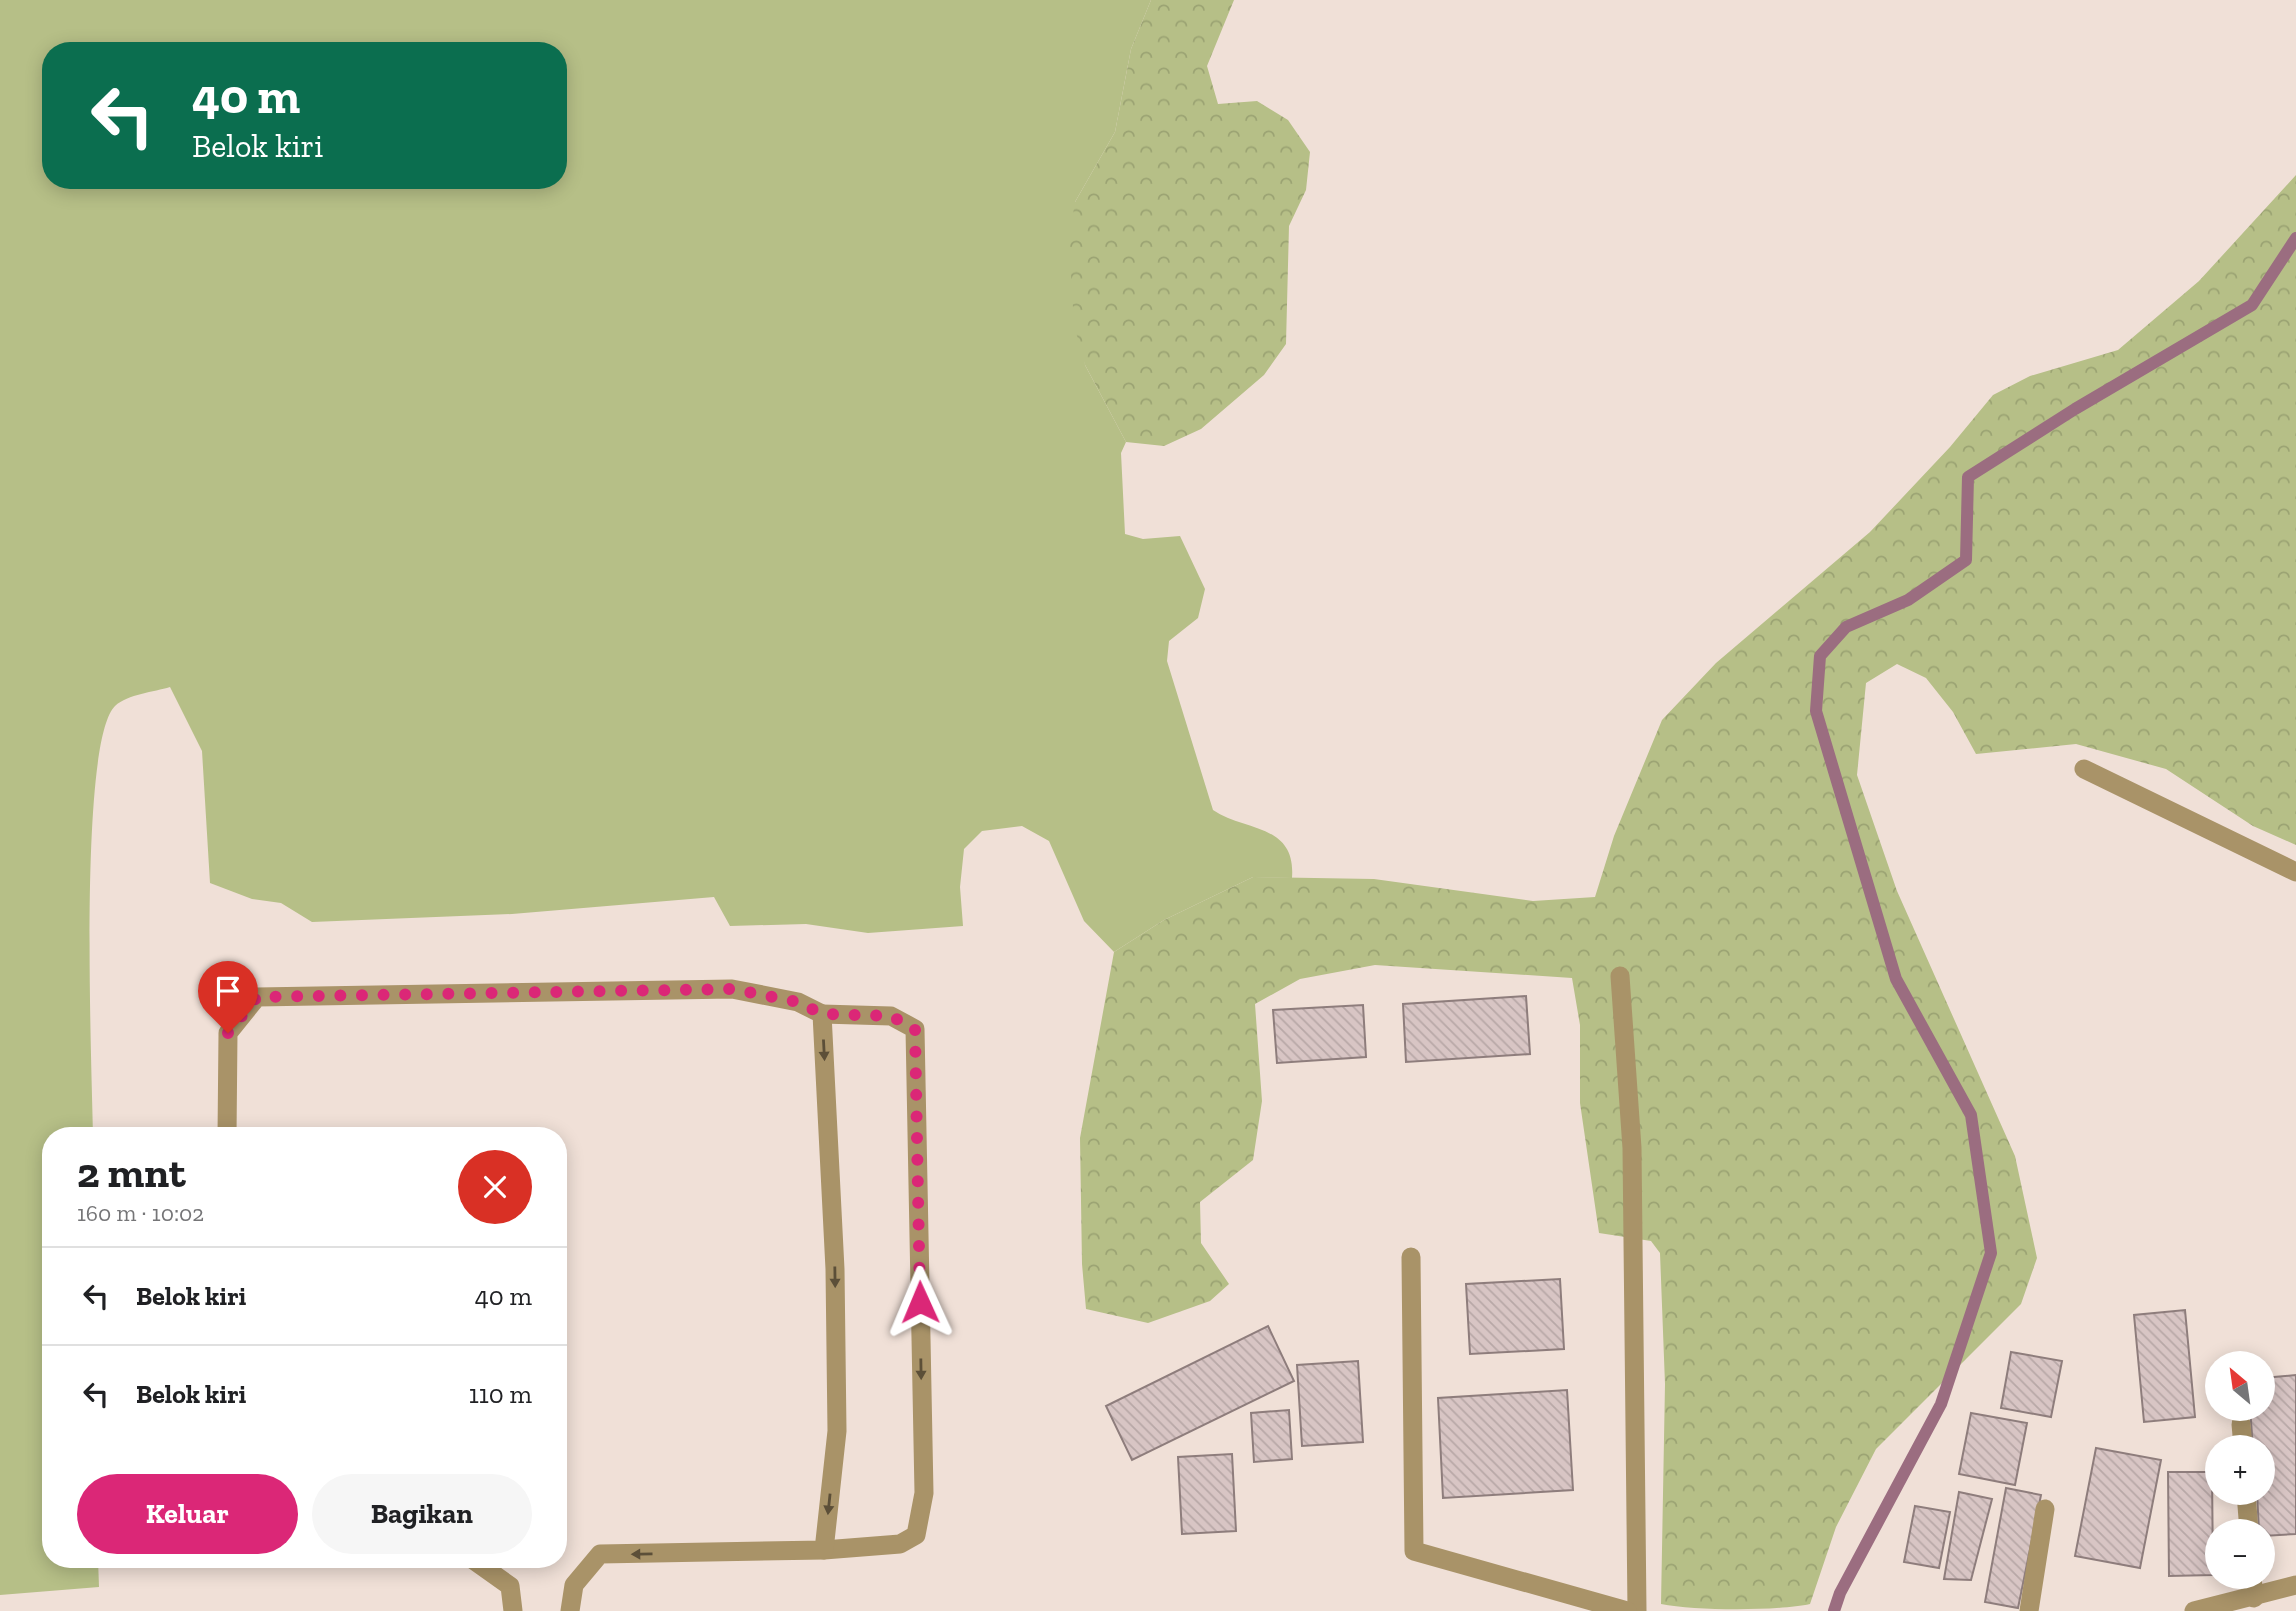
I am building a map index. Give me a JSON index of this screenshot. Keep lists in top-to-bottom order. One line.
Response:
{"north":"top left","page":{"turn":["40 m","Belok kiri"],"heading":["2 mnt","160 m · 10:02"],"list":[{"name":"Belok kiri","value":"40 m"},{"name":"Belok kiri","value":"110 m"}],"map_buttons":["+","−"],"buttons":["Keluar","Bagikan"]}}
